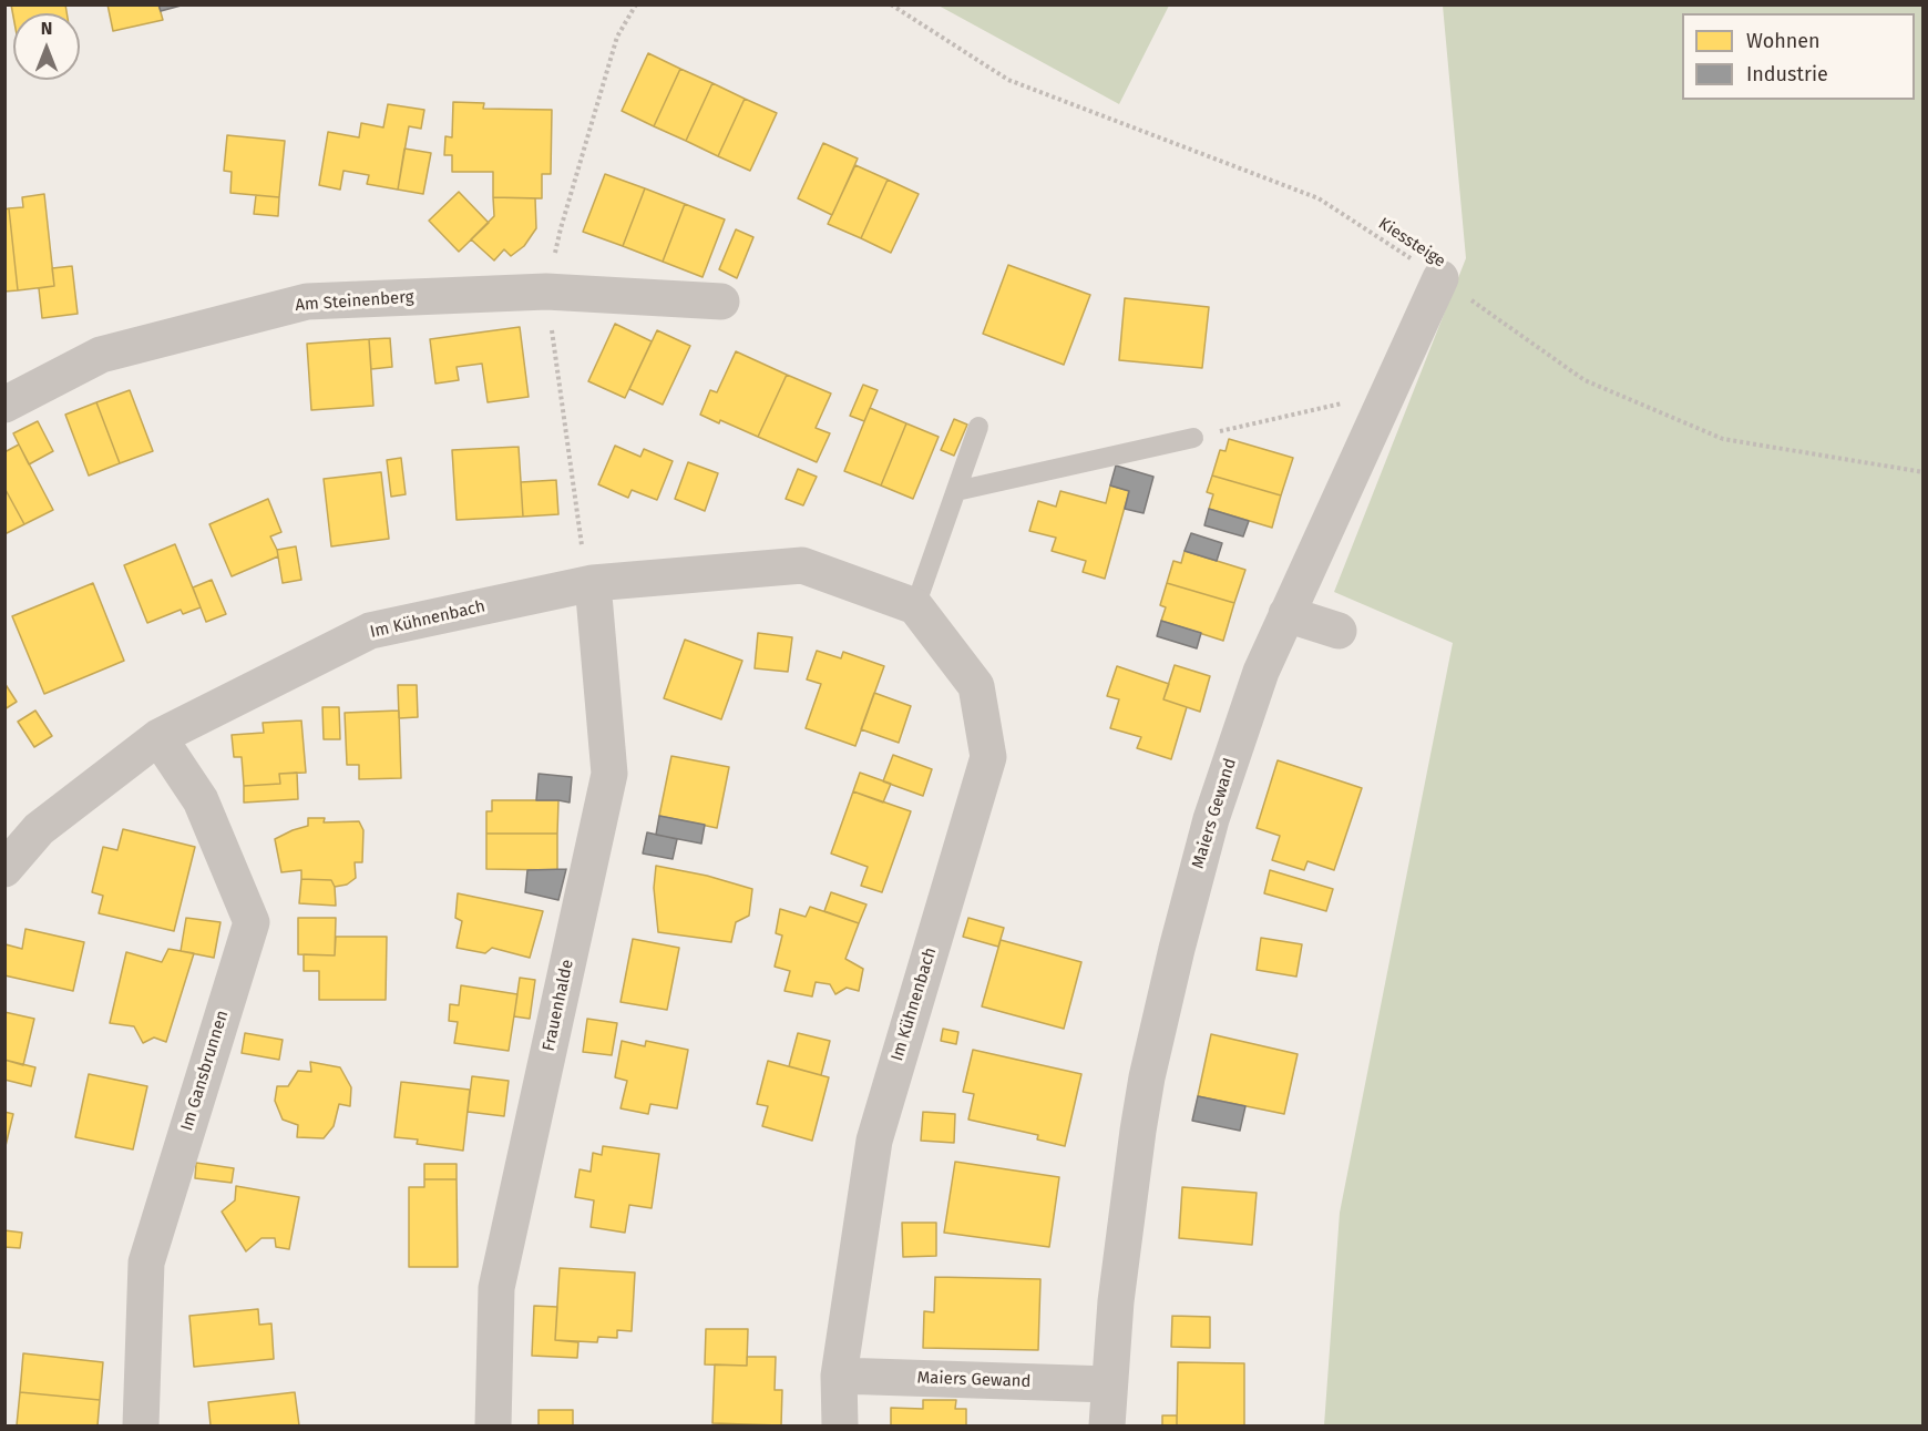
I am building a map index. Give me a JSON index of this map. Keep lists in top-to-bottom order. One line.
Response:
{"streets":{"street":["Am Steinenberg","Im Kühnenbach","Maiers Gewand","Frauenhalde","Im Gansbrunnen"],"path":["Kiessteige"]},"crossings":[["Kiessteige","Maiers Gewand"],["Im Kühnenbach","Maiers Gewand"],["Im Kühnenbach","Frauenhalde"],["Im Kühnenbach","Im Gansbrunnen"]],"legend":["Wohnen","Industrie"],"north":"top"}
